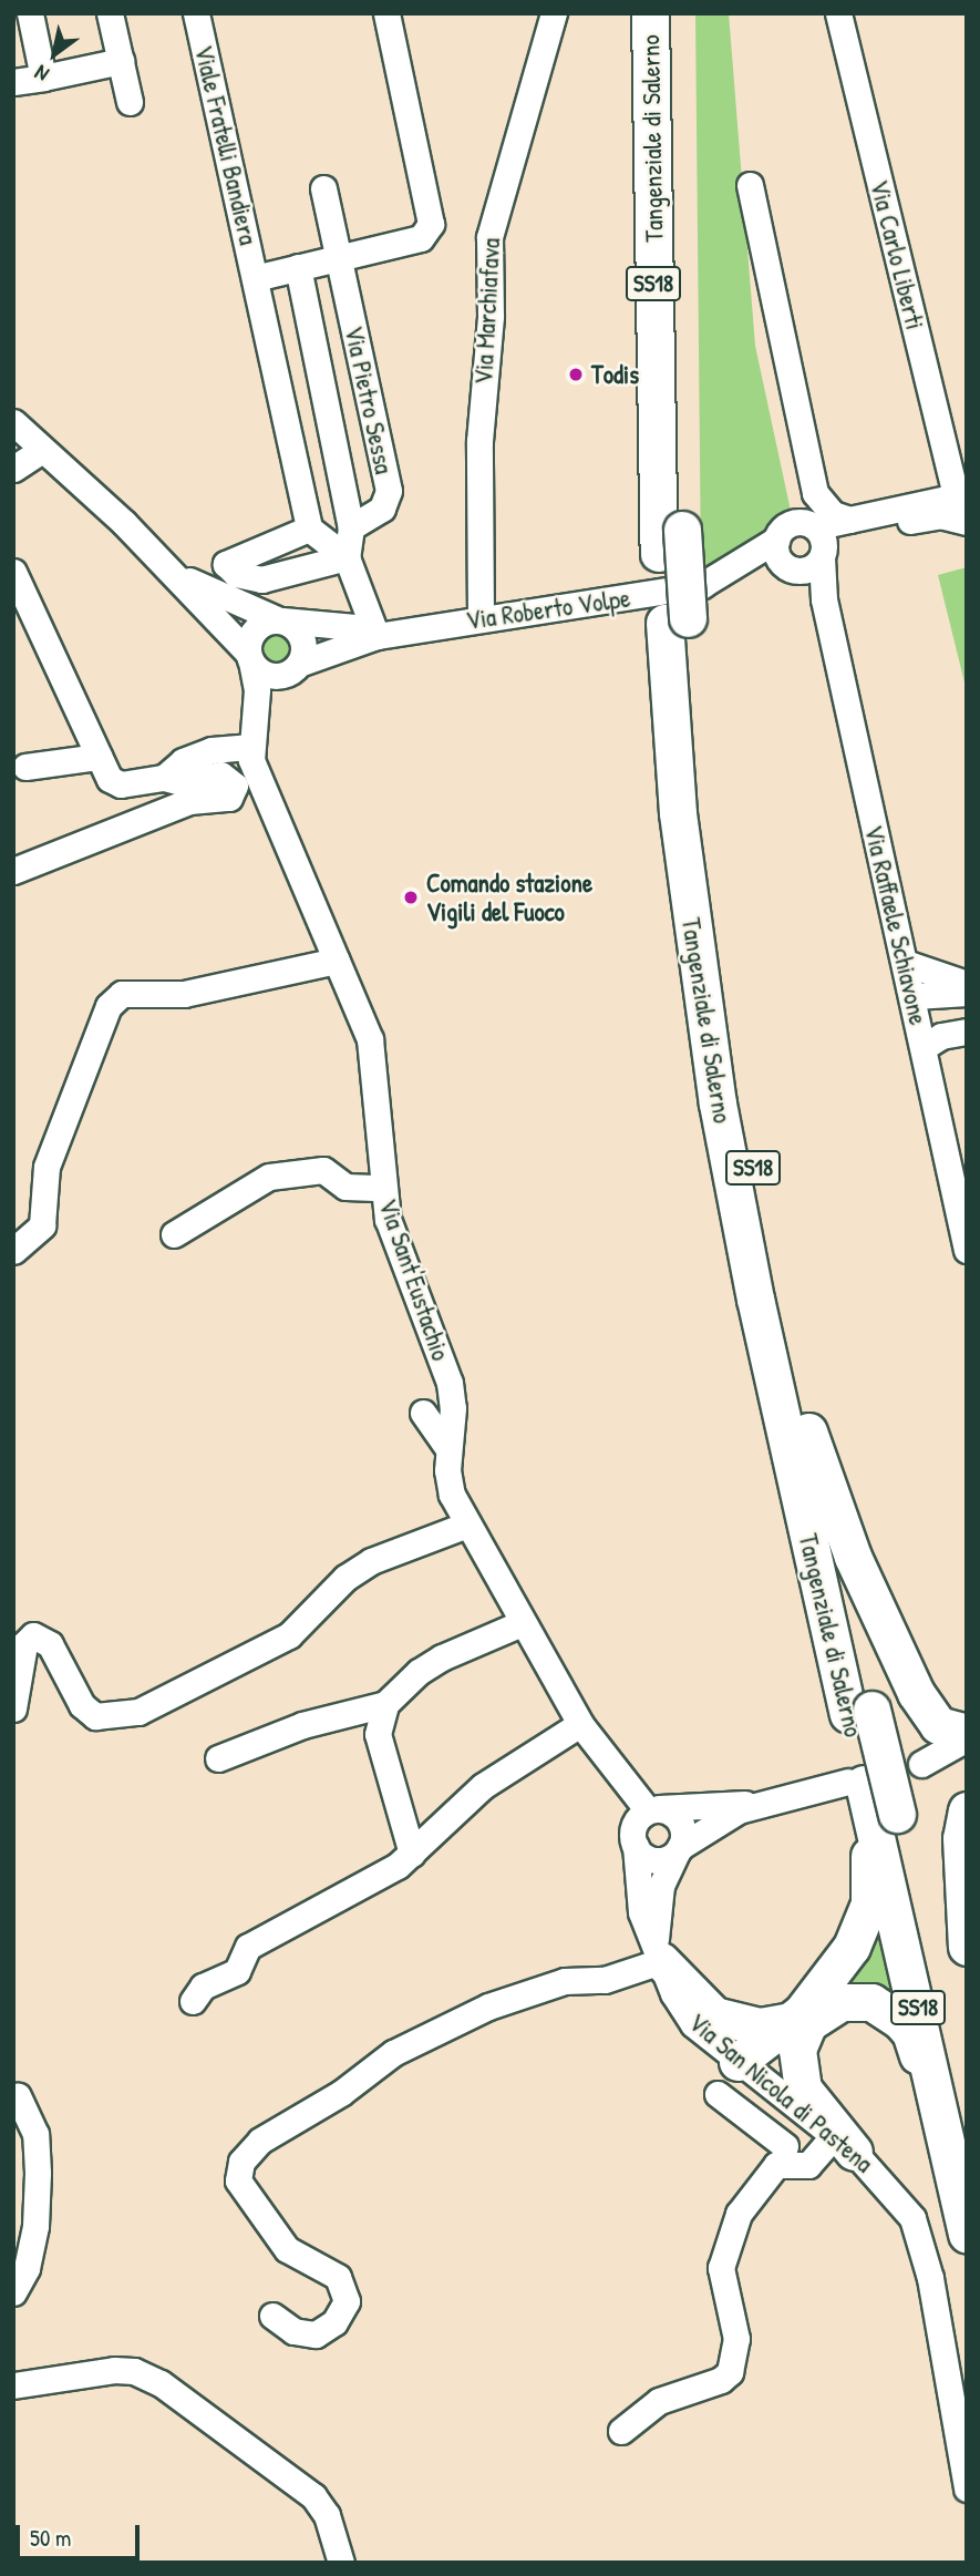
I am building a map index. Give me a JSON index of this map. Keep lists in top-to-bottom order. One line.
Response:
{"streets":{"highway":["Tangenziale di Salerno","SS18"],"street":["Viale Fratelli Bandiera","Via Carlo Liberti","Via Marchiafava","Via Pietro Sessa","Via Roberto Volpe","Via Raffaele Schiavone","Via Sant'Eustachio","Via San Nicola di Pastena"]},"crossings":[["Tangenziale di Salerno","Via Sant'Eustachio"],["Tangenziale di Salerno","Via San Nicola di Pastena"],["Via Marchiafava","Via Roberto Volpe"],["Via Roberto Volpe","Via Raffaele Schiavone"],["Via Sant'Eustachio","Via San Nicola di Pastena"]],"places":["Todis","Comando stazione Vigili del Fuoco"],"scale_bar":"50 m","north":"bottom left"}
